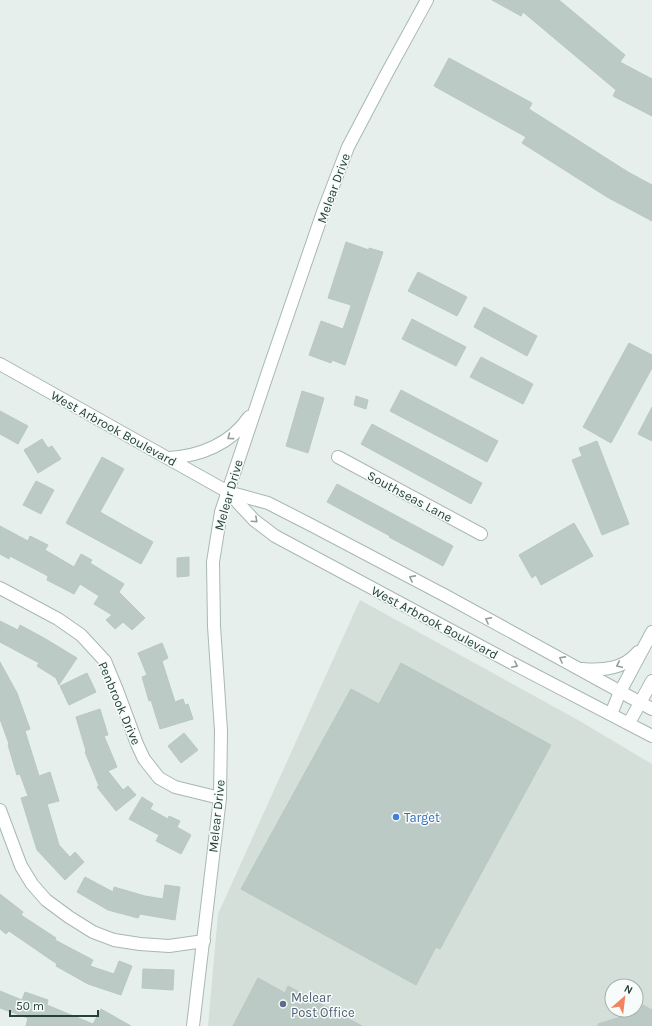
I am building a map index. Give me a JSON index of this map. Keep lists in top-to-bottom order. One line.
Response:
{"streets":{"street":["Melear Drive","West Arbrook Boulevard","Southseas Lane","Penbrook Drive"]},"crossings":[["Melear Drive","West Arbrook Boulevard"],["Melear Drive","Penbrook Drive"]],"places":["Target","Melear Post Office"],"scale_bar":"50 m","north":"top right"}
